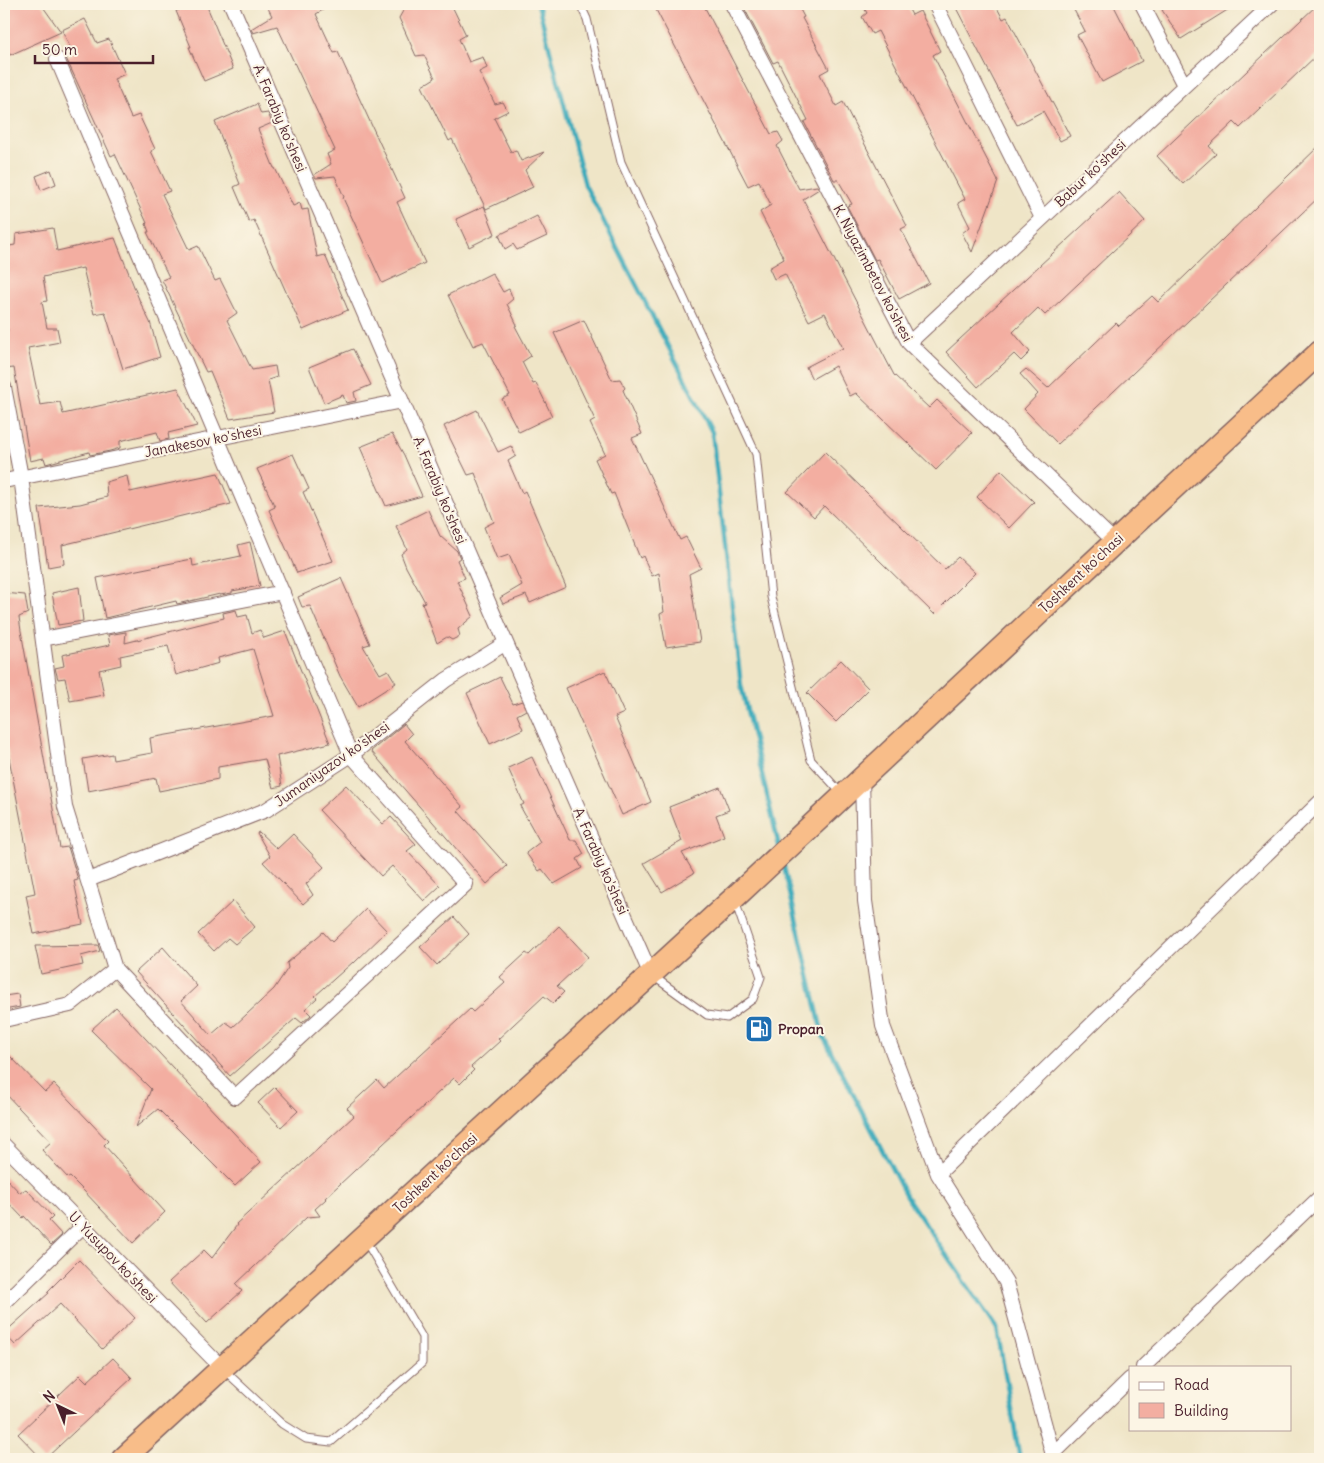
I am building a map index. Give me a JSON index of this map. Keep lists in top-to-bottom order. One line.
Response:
{"streets":{"highway":["Toshkent ko'chasi"],"street":["A. Farabiy ko'shesi","Babur ko'shesi","K. Niyazimbetov ko'shesi","Janakesov ko'shesi","Jumaniyazov ko'shesi","U. Yusupov ko'shesi"]},"crossings":[["A. Farabiy ko'shesi","Janakesov ko'shesi"],["A. Farabiy ko'shesi","Toshkent ko'chasi"],["A. Farabiy ko'shesi","Jumaniyazov ko'shesi"],["Babur ko'shesi","K. Niyazimbetov ko'shesi"],["K. Niyazimbetov ko'shesi","Toshkent ko'chasi"],["Toshkent ko'chasi","U. Yusupov ko'shesi"]],"places":{"fuel station":["Propan"]},"legend":["Road","Building"],"scale_bar":"50 m","north":"top left"}
